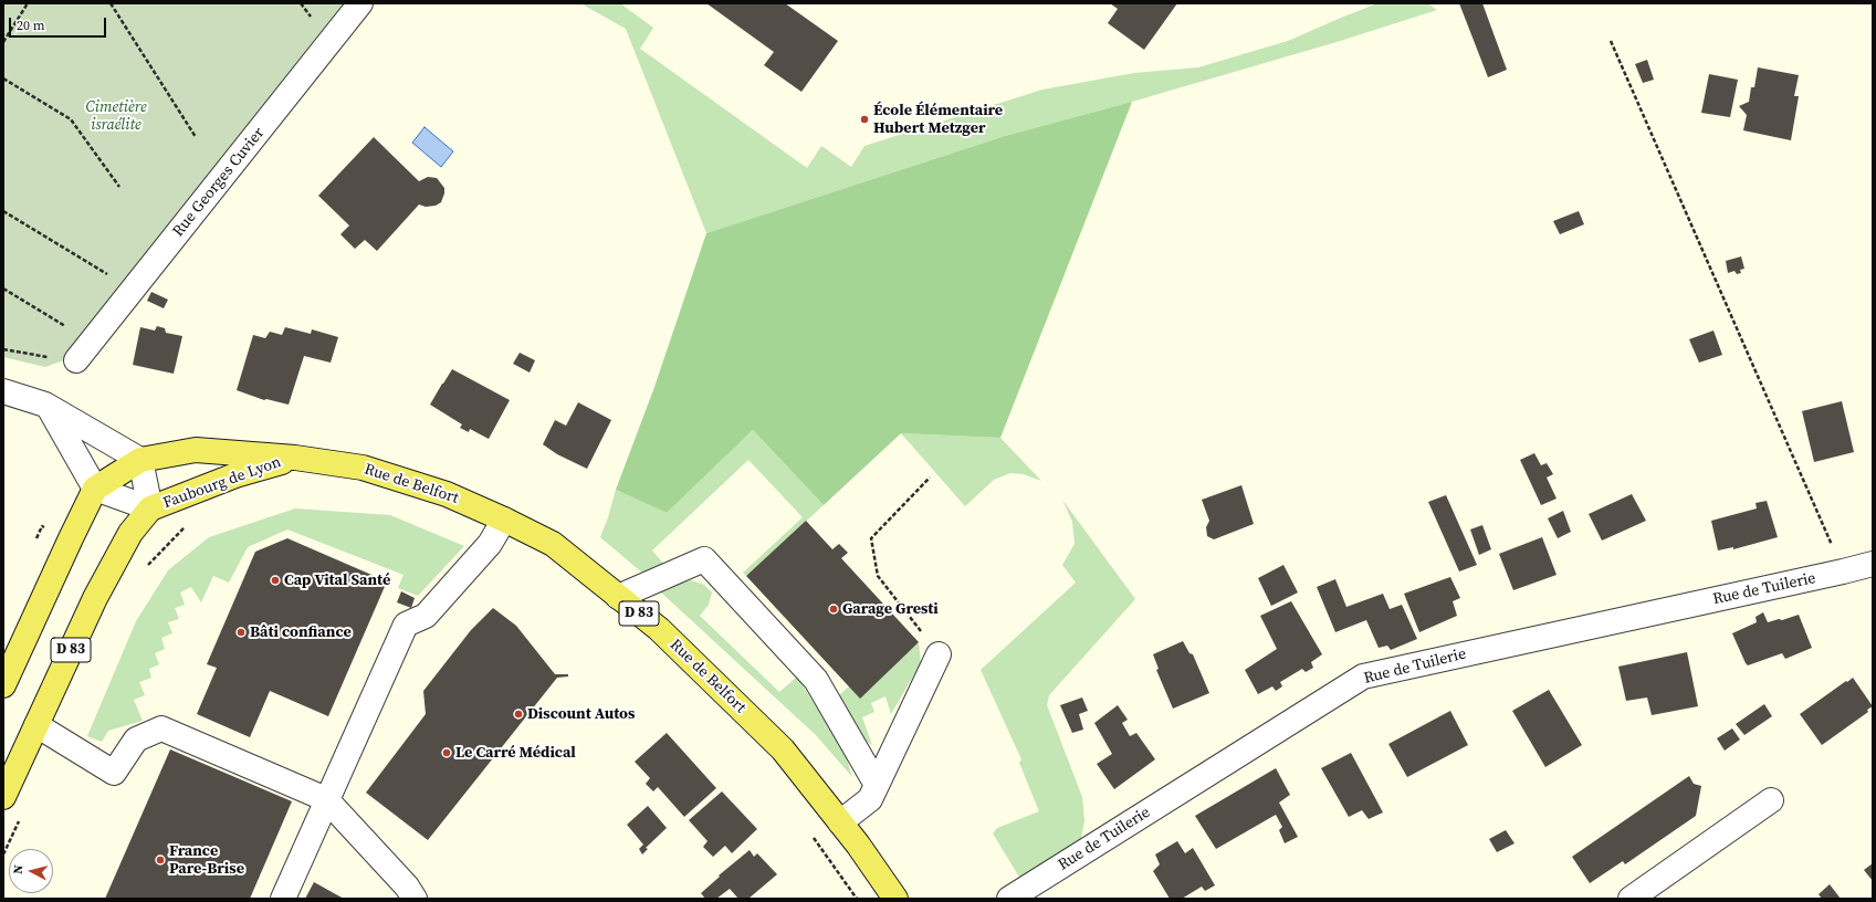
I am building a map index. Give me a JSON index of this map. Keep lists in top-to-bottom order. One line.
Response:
{"streets":{"main road":["Faubourg de Lyon","Rue de Belfort","D 83"],"street":["Rue Georges Cuvier","Rue de Tuilerie"]},"crossings":[["Faubourg de Lyon","Rue de Belfort"],["Faubourg de Lyon","D 83"]],"parks":["Cimetière israélite"],"places":["École Élémentaire Hubert Metzger","Cap Vital Santé","Garage Gresti","Bâti confiance","Discount Autos","Le Carré Médical","France Pare-Brise"],"scale_bar":"20 m","north":"left"}
